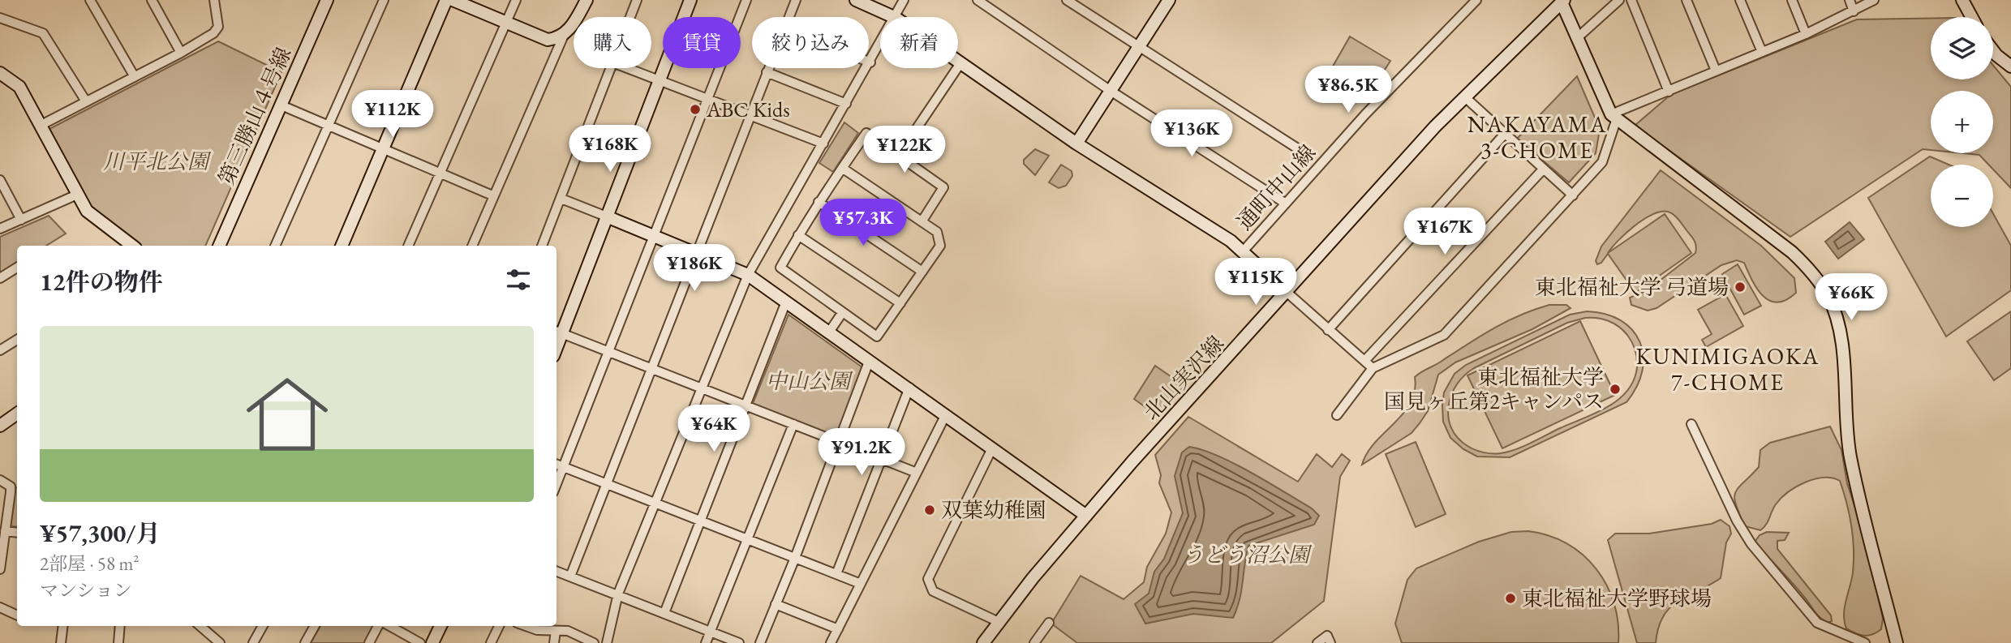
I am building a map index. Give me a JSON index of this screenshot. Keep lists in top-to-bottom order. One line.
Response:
{"streets":{"street":["第三勝山４号線","通町中山線","北山実沢線"]},"districts":["NAKAYAMA 3-CHOME","KUNIMIGAOKA 7-CHOME"],"parks":["川平北公園","中山公園","うどう沼公園"],"places":["ABC Kids","東北福祉大学 弓道場","東北福祉大学 国見ヶ丘第2キャンパス","双葉幼稚園","東北福祉大学野球場"],"page":{"map_buttons":["+","−"],"chip":["購入","賃貸","絞り込み","新着"],"price":["¥86.5K","¥112K","¥136K","¥168K","¥122K","¥57.3K","¥167K","¥186K","¥115K","¥66K","¥64K","¥91.2K"],"heading":"12件の物件","list":[{"name":"¥57,300/月","note":"2部屋 · 58 m² · マンション"}]}}
